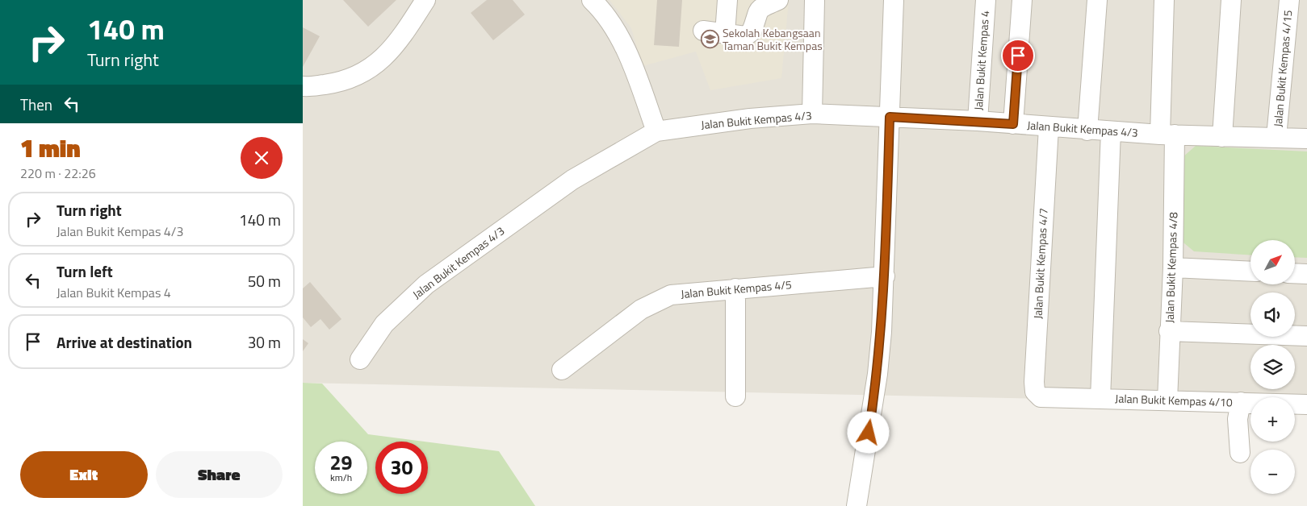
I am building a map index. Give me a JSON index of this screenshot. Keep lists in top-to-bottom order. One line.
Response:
{"streets":{"street":["Jalan Bukit Kempas 4","Jalan Bukit Kempas 4/15","Jalan Bukit Kempas 4/3","Jalan Bukit Kempas 4/7","Jalan Bukit Kempas 4/8","Jalan Bukit Kempas 4/5","Jalan Bukit Kempas 4/10"]},"crossings":[["Jalan Bukit Kempas 4","Jalan Bukit Kempas 4/3"],["Jalan Bukit Kempas 4/15","Jalan Bukit Kempas 4/3"],["Jalan Bukit Kempas 4/3","Jalan Bukit Kempas 4/7"],["Jalan Bukit Kempas 4/3","Jalan Bukit Kempas 4/8"],["Jalan Bukit Kempas 4/7","Jalan Bukit Kempas 4/10"],["Jalan Bukit Kempas 4/8","Jalan Bukit Kempas 4/10"]],"places":{"school or university":["Sekolah Kebangsaan Taman Bukit Kempas"]},"north":"top right","page":{"turn":["140 m","Turn right"],"then":"Then","heading":["1 min","220 m · 22:26"],"list":[{"name":"Turn right","note":"Jalan Bukit Kempas 4/3","value":"140 m"},{"name":"Turn left","note":"Jalan Bukit Kempas 4","value":"50 m"},{"name":"Arrive at destination","value":"30 m"}],"map_buttons":["+","−"],"speed":"29 km/h","limit":"30","buttons":["Exit","Share"]}}
